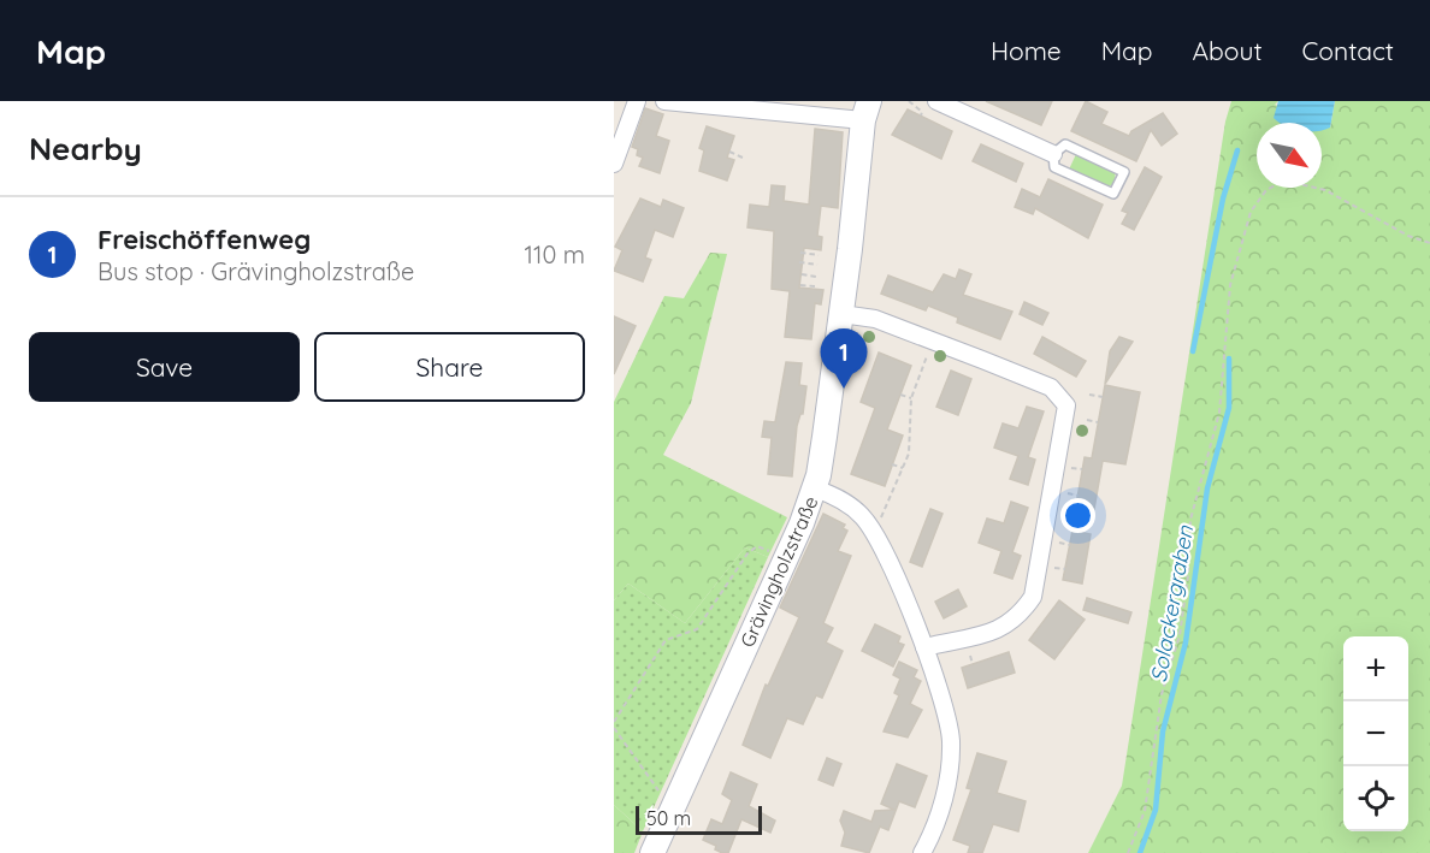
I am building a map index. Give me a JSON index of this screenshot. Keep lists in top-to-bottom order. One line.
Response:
{"streets":{"main road":["Grävingholzstraße"]},"water":["Solackergraben"],"scale_bar":"50 m","north":"bottom right","page":{"header":"Map","nav":["Home","Map","About","Contact"],"heading":"Nearby","list":[{"mark":"1","name":"Freischöffenweg","note":"Bus stop · Grävingholzstraße","value":"110 m"}],"buttons":["Save","Share"],"pins":"1","map_buttons":["+","−"],"scale":"50 m"}}
